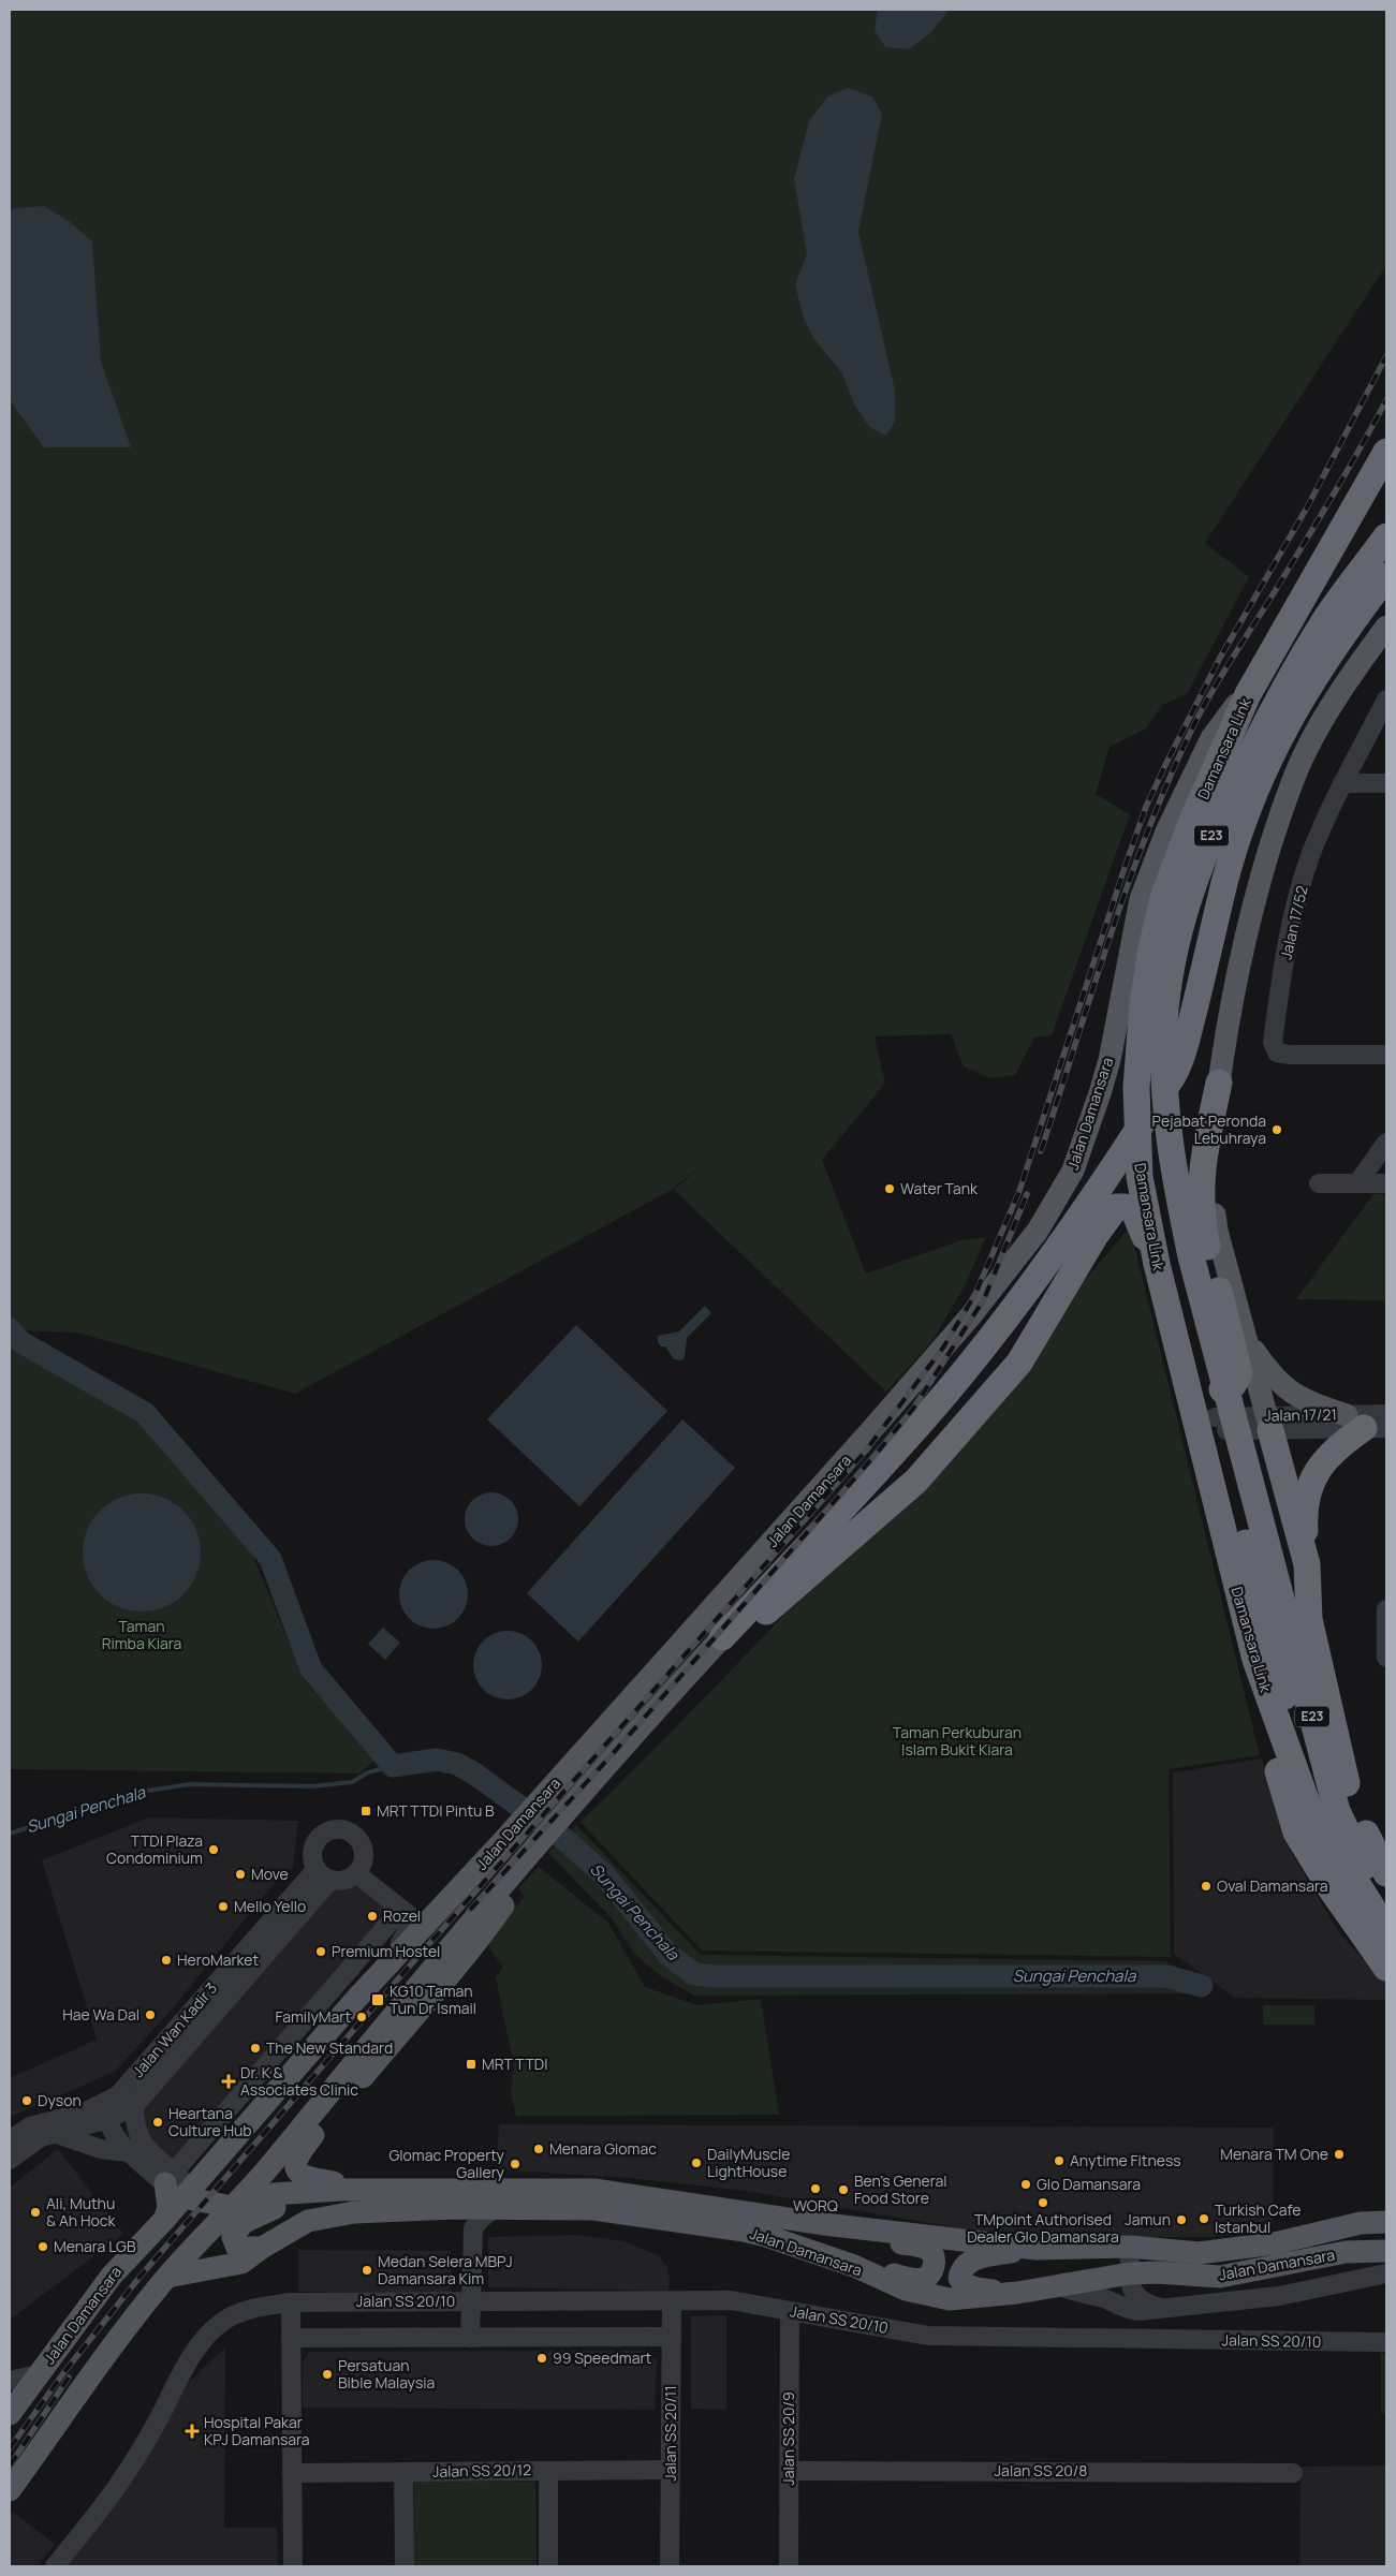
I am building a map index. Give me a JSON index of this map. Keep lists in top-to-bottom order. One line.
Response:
{"streets":{"highway":["Damansara Link","E23"],"main road":["Jalan Damansara"],"street":["Jalan 17/52","Jalan 17/21","Jalan Wan Kadir 3","Jalan SS 20/10","Jalan SS 20/11","Jalan SS 20/9","Jalan SS 20/12","Jalan SS 20/8"]},"crossings":[["Damansara Link","Jalan Damansara"],["Jalan SS 20/10","Jalan SS 20/11"],["Jalan SS 20/10","Jalan SS 20/9"],["Jalan SS 20/11","Jalan SS 20/12"],["Jalan SS 20/9","Jalan SS 20/8"]],"water":["Sungai Penchala"],"parks":["Taman Rimba Kiara","Taman Perkuburan Islam Bukit Kiara"],"places":{"other":["Pejabat Peronda Lebuhraya","Water Tank","TTDI Plaza Condominium","Move","Oval Damansara","Mello Yello","Rozel","Premium Hostel","HeroMarket","Hae Wa Dal","FamilyMart","The New Standard","Dyson","Heartana Culture Hub","Menara Glomac","Menara TM One","Anytime Fitness","DailyMuscle LightHouse","Glomac Property Gallery","Glo Damansara","WORQ","Ben’s General Food Store","TMpoint Authorised Dealer Glo Damansara","Ali, Muthu & Ah Hock","Turkish Cafe Istanbul","Jamun","Menara LGB","Medan Selera MBPJ Damansara Kim","99 Speedmart","Persatuan Bible Malaysia"],"transit":["MRT TTDI Pintu B","KG10 Taman Tun Dr Ismail","MRT TTDI"],"health":["Dr. K & Associates Clinic","Hospital Pakar KPJ Damansara"]}}
